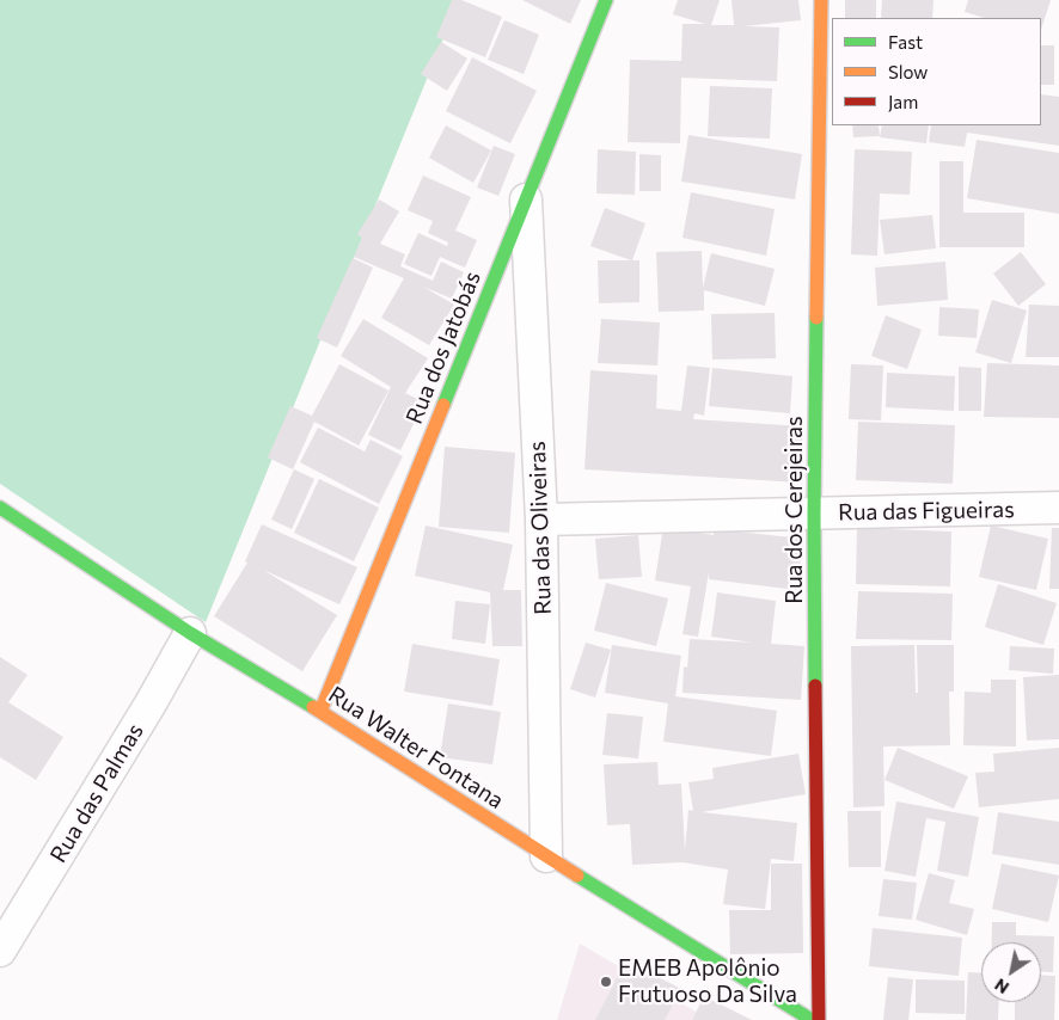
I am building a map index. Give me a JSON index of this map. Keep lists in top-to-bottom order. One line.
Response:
{"streets":{"street":["Rua dos Jatobás","Rua dos Cerejeiras","Rua das Figueiras","Rua das Oliveiras","Rua Walter Fontana","Rua das Palmas"]},"crossings":[["Rua dos Jatobás","Rua das Oliveiras"],["Rua dos Jatobás","Rua Walter Fontana"],["Rua dos Cerejeiras","Rua das Figueiras"],["Rua das Figueiras","Rua das Oliveiras"],["Rua das Oliveiras","Rua Walter Fontana"],["Rua Walter Fontana","Rua das Palmas"]],"places":["EMEB Apolônio Frutuoso Da Silva"],"legend":["Fast","Slow","Jam"],"north":"bottom left"}
